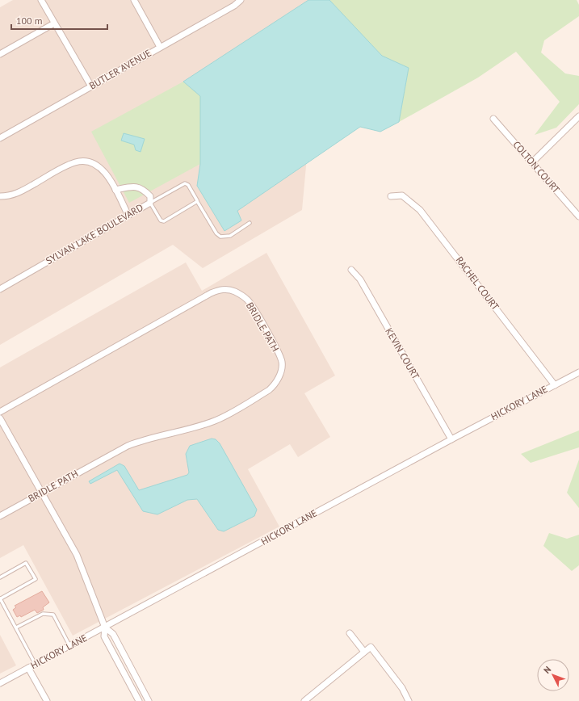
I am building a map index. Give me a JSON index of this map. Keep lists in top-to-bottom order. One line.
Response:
{"streets":{"street":["BUTLER AVENUE","COLTON COURT","SYLVAN LAKE BOULEVARD","RACHEL COURT","BRIDLE PATH","KEVIN COURT","HICKORY LANE"]},"crossings":[["RACHEL COURT","HICKORY LANE"],["KEVIN COURT","HICKORY LANE"]],"scale_bar":"100 m","north":"top left"}
